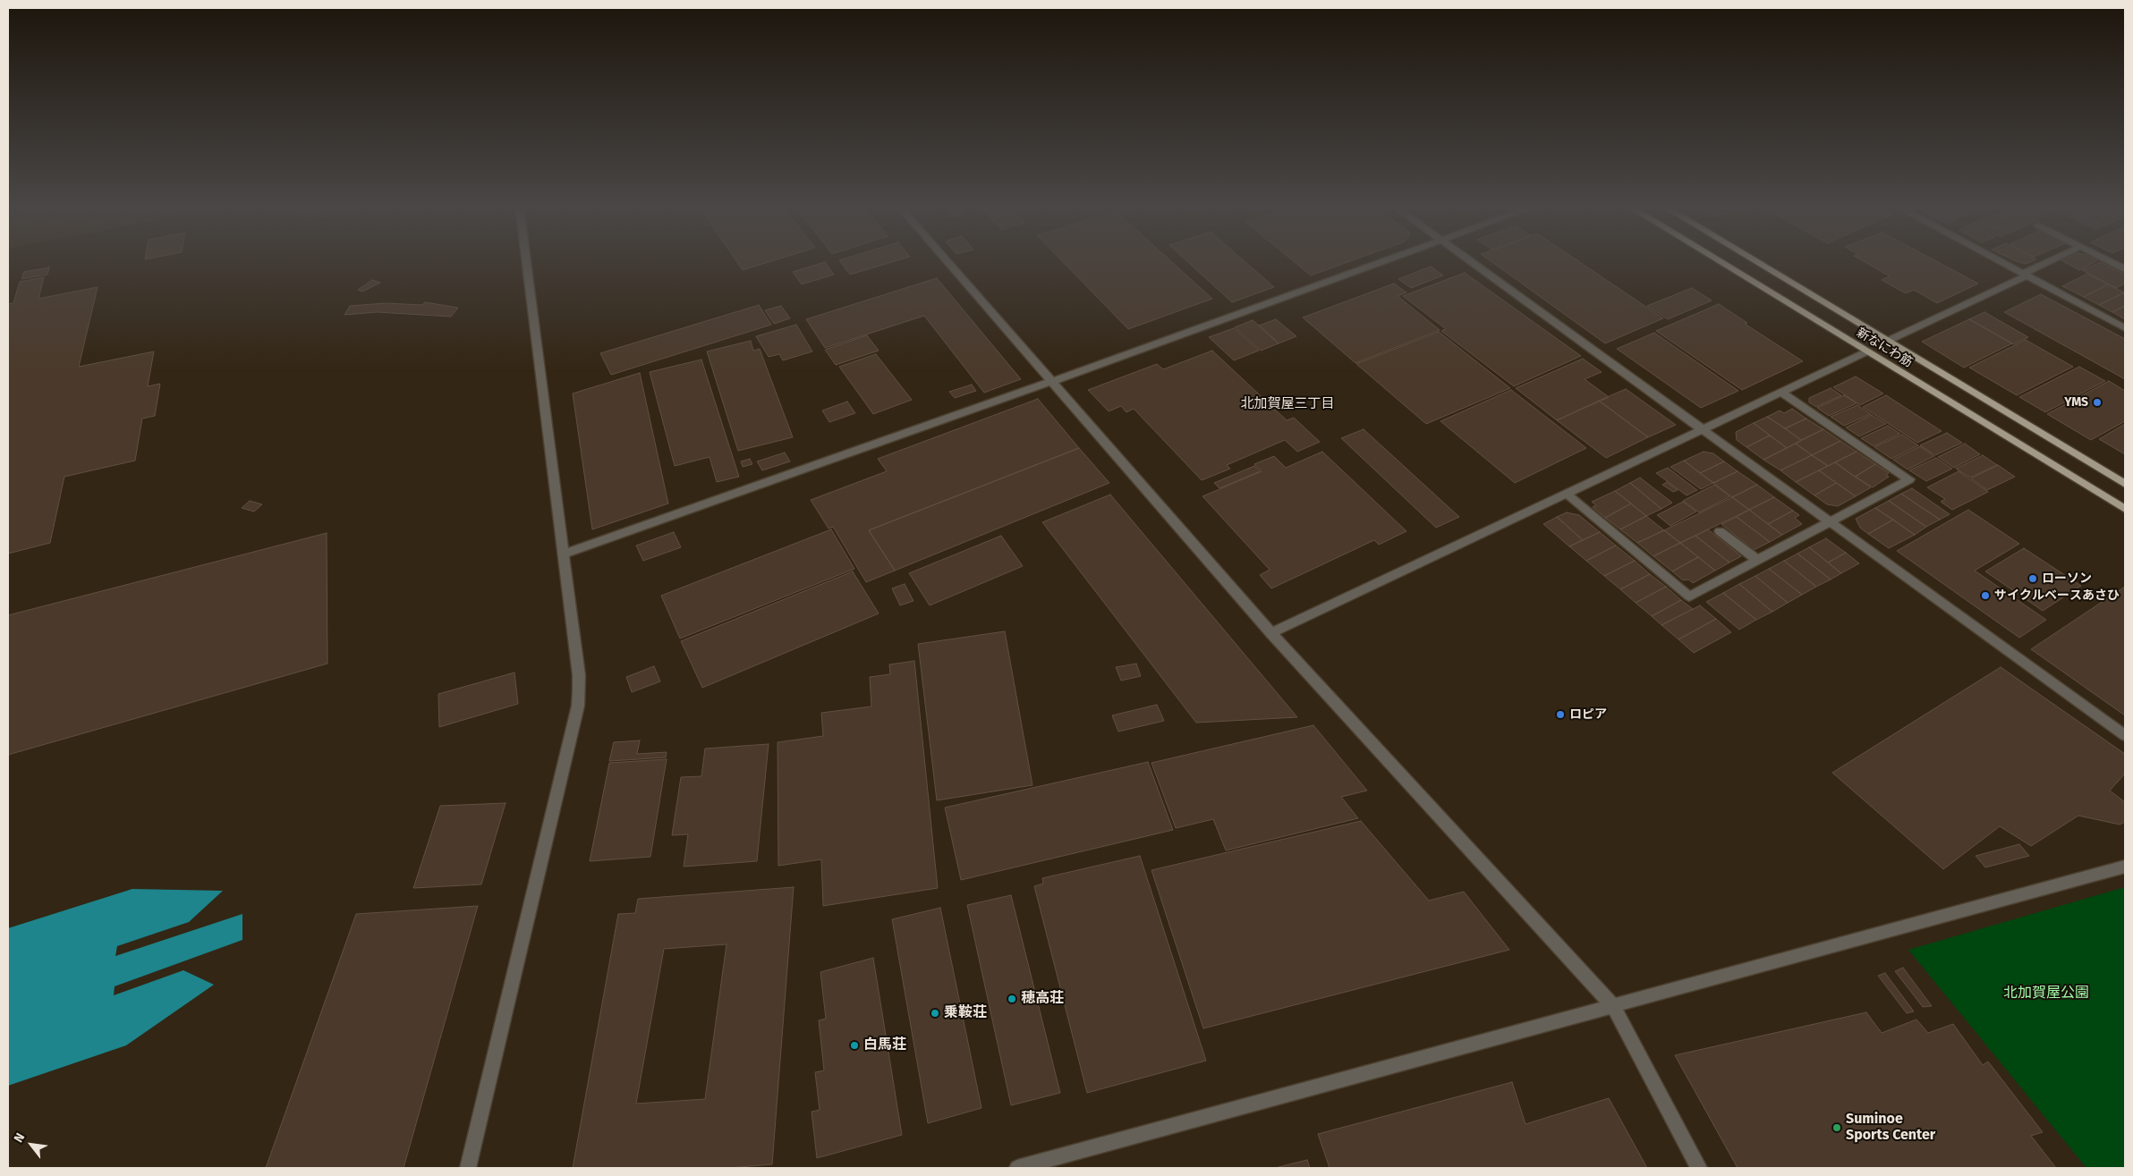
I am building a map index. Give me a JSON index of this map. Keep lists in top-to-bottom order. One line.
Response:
{"streets":{"main road":["新なにわ筋"]},"districts":["北加賀屋三丁目"],"parks":["北加賀屋公園"],"places":["YMS","ローソン","サイクルベースあさひ","ロピア","穂高荘","乗鞍荘","白馬荘","Suminoe Sports Center"],"north":"top left"}
